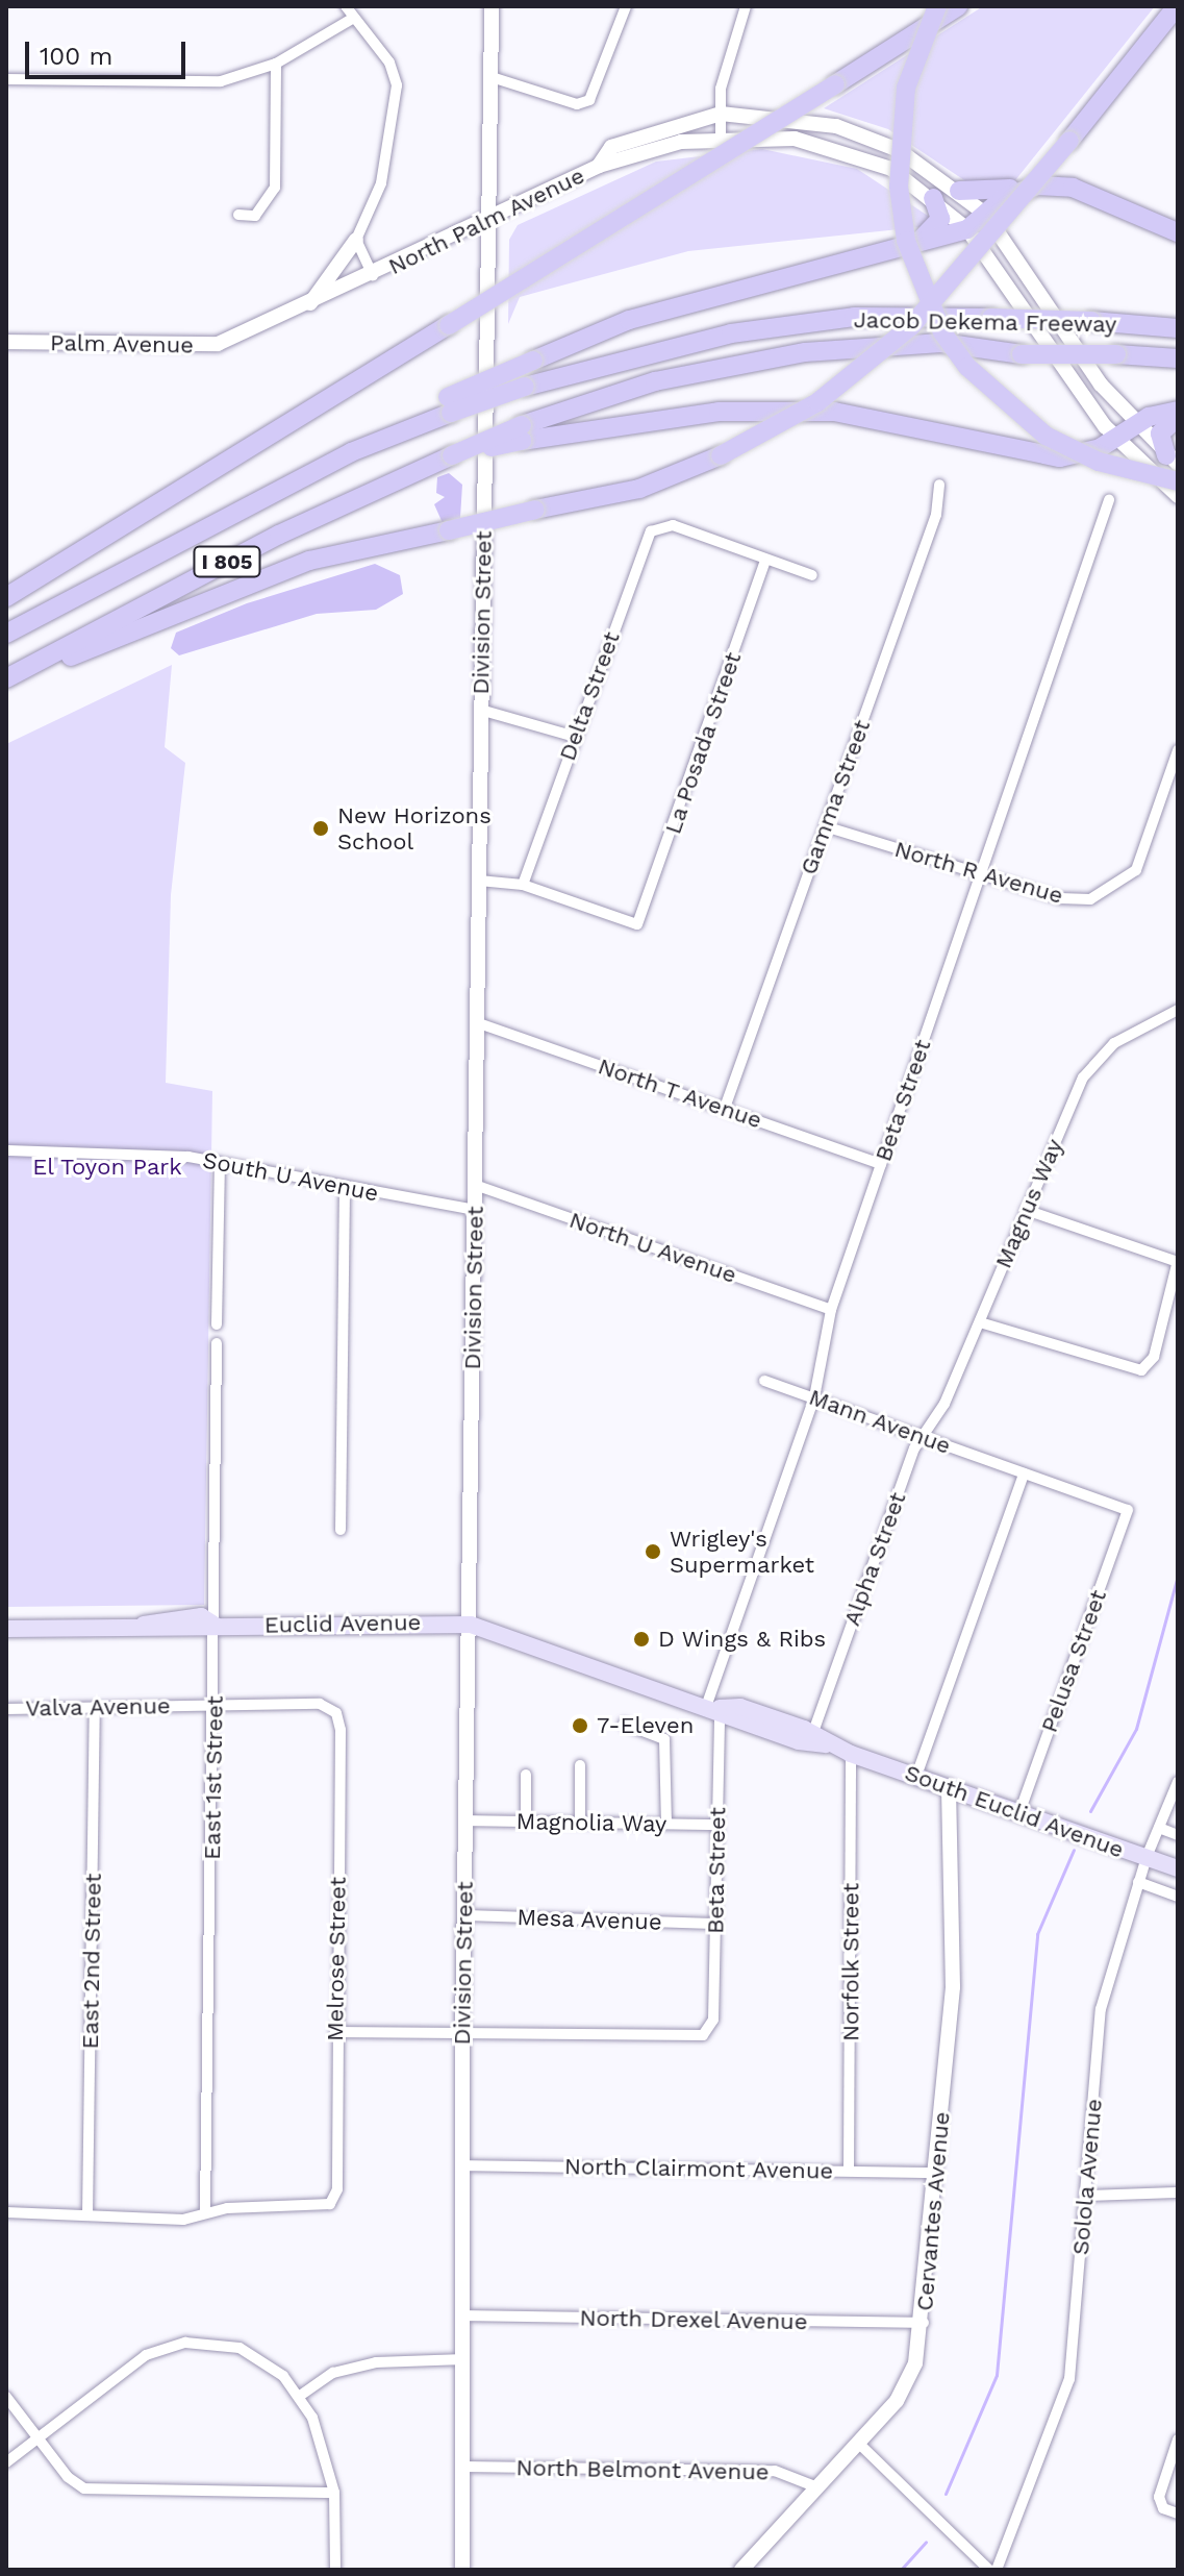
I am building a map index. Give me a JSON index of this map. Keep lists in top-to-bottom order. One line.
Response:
{"streets":{"highway":["Jacob Dekema Freeway","I 805"],"main road":["North Palm Avenue","Palm Avenue","Division Street","Euclid Avenue","South Euclid Avenue","Cervantes Avenue"],"street":["Delta Street","La Posada Street","Gamma Street","North R Avenue","North T Avenue","Beta Street","South U Avenue","Magnus Way","North U Avenue","Mann Avenue","Alpha Street","Pelusa Street","Valva Avenue","East 1st Street","Magnolia Way","Mesa Avenue","Melrose Street","East 2nd Street","Norfolk Street","North Clairmont Avenue","Solola Avenue","North Drexel Avenue","North Belmont Avenue"]},"crossings":[["North Palm Avenue","Palm Avenue"],["North Palm Avenue","Division Street"],["Jacob Dekema Freeway","I 805"],["Division Street","North T Avenue"],["Division Street","Beta Street"],["Division Street","South U Avenue"],["Division Street","North U Avenue"],["Division Street","Euclid Avenue"],["Division Street","Magnolia Way"],["Division Street","Mesa Avenue"],["Division Street","North Clairmont Avenue"],["Division Street","North Drexel Avenue"],["Division Street","North Belmont Avenue"],["Delta Street","La Posada Street"],["Gamma Street","North R Avenue"],["Gamma Street","North T Avenue"],["North R Avenue","Beta Street"],["North T Avenue","Beta Street"],["Beta Street","North U Avenue"],["Beta Street","Mann Avenue"],["Beta Street","Euclid Avenue"],["Beta Street","South Euclid Avenue"],["Beta Street","Magnolia Way"],["Beta Street","Mesa Avenue"],["Magnus Way","Mann Avenue"],["Magnus Way","Alpha Street"],["Mann Avenue","Alpha Street"],["Mann Avenue","Pelusa Street"],["Alpha Street","South Euclid Avenue"],["Euclid Avenue","East 1st Street"],["Euclid Avenue","South Euclid Avenue"],["Pelusa Street","South Euclid Avenue"],["Valva Avenue","East 1st Street"],["Valva Avenue","Melrose Street"],["Valva Avenue","East 2nd Street"],["East 1st Street","Melrose Street"],["South Euclid Avenue","Norfolk Street"],["South Euclid Avenue","Solola Avenue"],["South Euclid Avenue","Cervantes Avenue"],["Norfolk Street","North Clairmont Avenue"],["North Clairmont Avenue","Cervantes Avenue"],["Cervantes Avenue","North Drexel Avenue"],["Cervantes Avenue","North Belmont Avenue"]],"parks":["El Toyon Park"],"places":["New Horizons School","Wrigley's Supermarket","D Wings & Ribs","7-Eleven"],"scale_bar":"100 m"}
